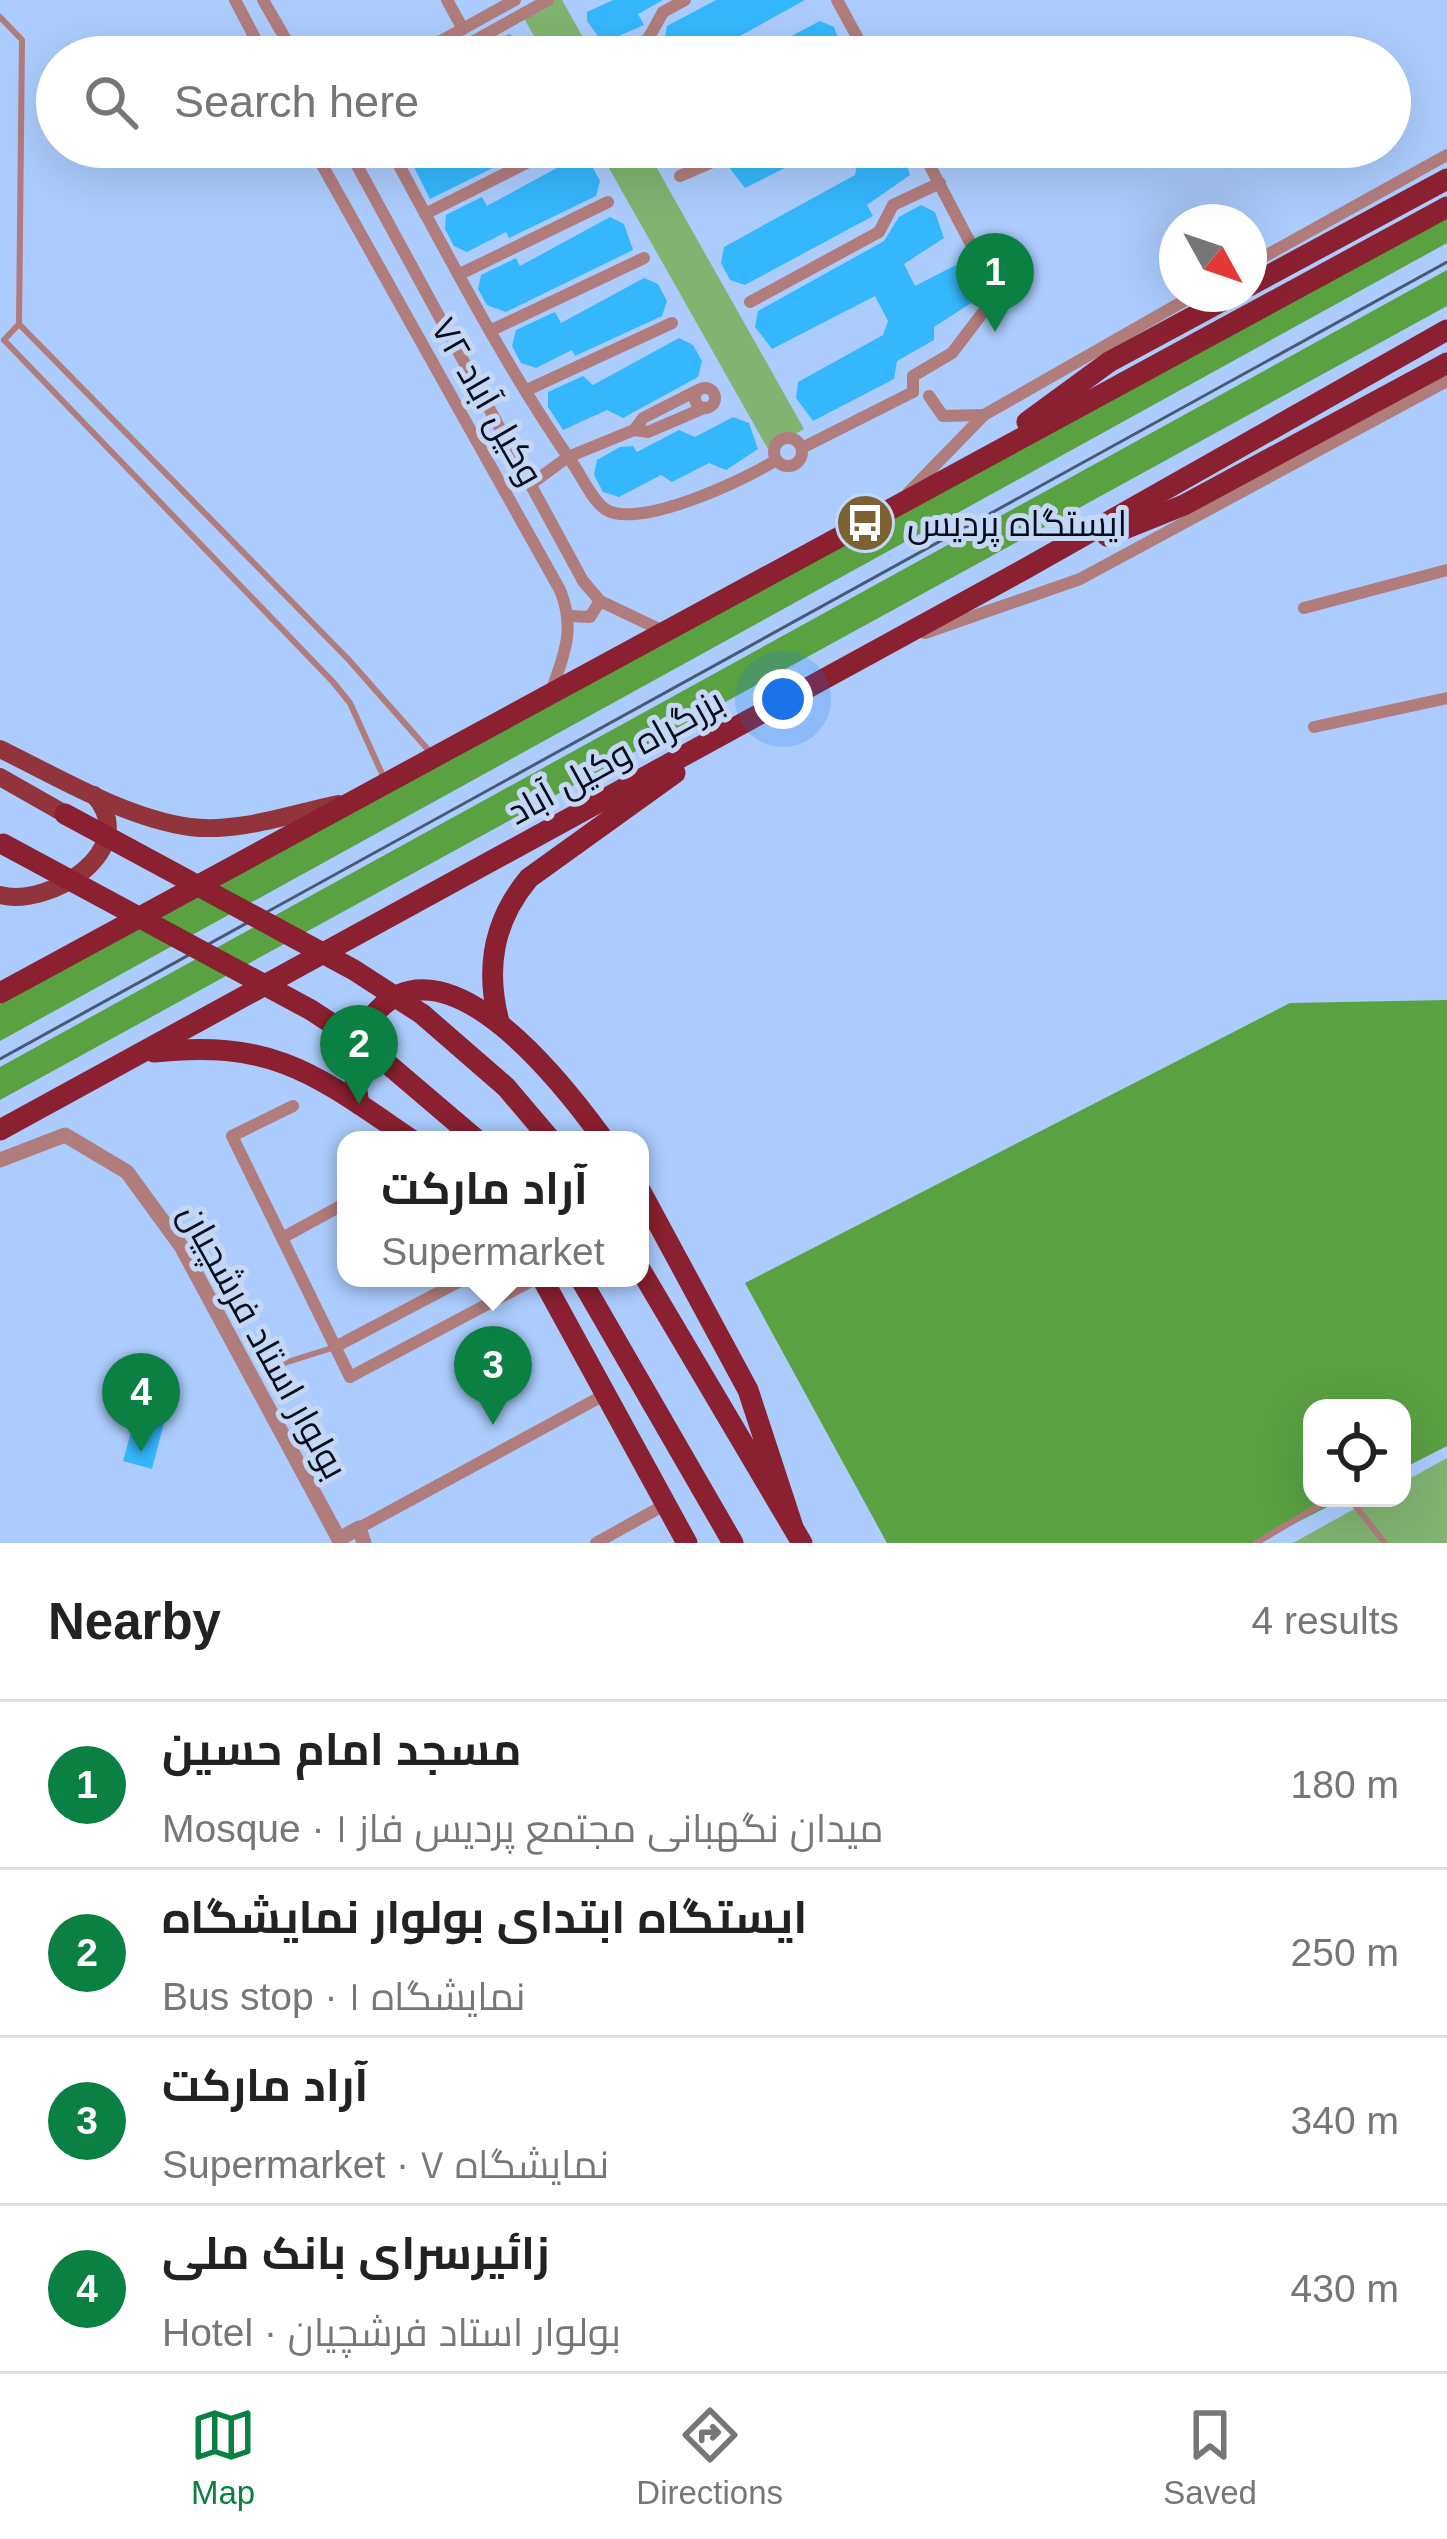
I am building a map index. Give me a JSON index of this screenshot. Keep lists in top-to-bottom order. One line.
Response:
{"streets":{"highway":["بزرگراه وکیل آباد"],"street":["۷۲ وکیل آباد","بولوار استاد فرشچیان"]},"places":{"bus stop":["ایستگاه پردیس"]},"north":"bottom right","page":{"search":"Search here","pins":["1","2","3","4"],"popup":["آراد مارکت","Supermarket"],"heading":["Nearby","4 results"],"list":[{"mark":"1","name":"مسجد امام حسین","note":"Mosque · میدان نگهبانی مجتمع پردیس فاز ۱","value":"180 m"},{"mark":"2","name":"ایستگاه ابتدای بولوار نمایشگاه","note":"Bus stop · نمایشگاه ۱","value":"250 m"},{"mark":"3","name":"آراد مارکت","note":"Supermarket · نمایشگاه ۷","value":"340 m"},{"mark":"4","name":"زائیرسرای بانک ملی","note":"Hotel · بولوار استاد فرشچیان","value":"430 m"}],"nav":["Map","Directions","Saved"]}}
